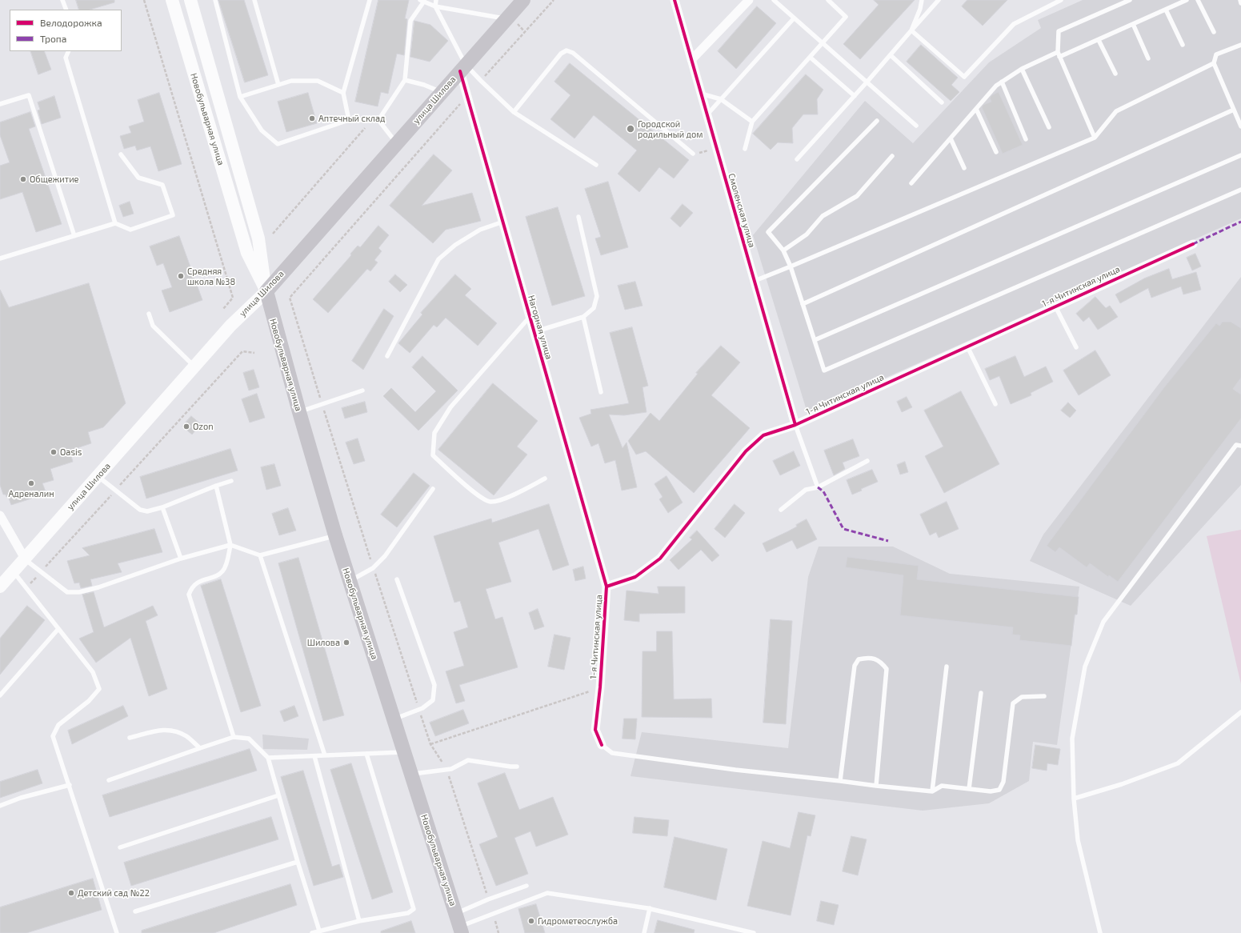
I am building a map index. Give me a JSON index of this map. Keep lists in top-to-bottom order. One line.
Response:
{"streets":{"main road":["улица Шилова","Новобульварная улица"],"street":["Смоленская улица","1-я Читинская улица","Нагорная улица"]},"crossings":[["улица Шилова","Новобульварная улица"],["улица Шилова","Нагорная улица"],["Смоленская улица","1-я Читинская улица"],["1-я Читинская улица","Нагорная улица"]],"places":["Аптечный склад","Городской родильный дом","Общежитие","Средняя школа №38","Ozon","Oasis","Адреналин","Шилова","Детский сад №22","Гидрометеослужба"],"legend":["Велодорожка","Тропа"]}
